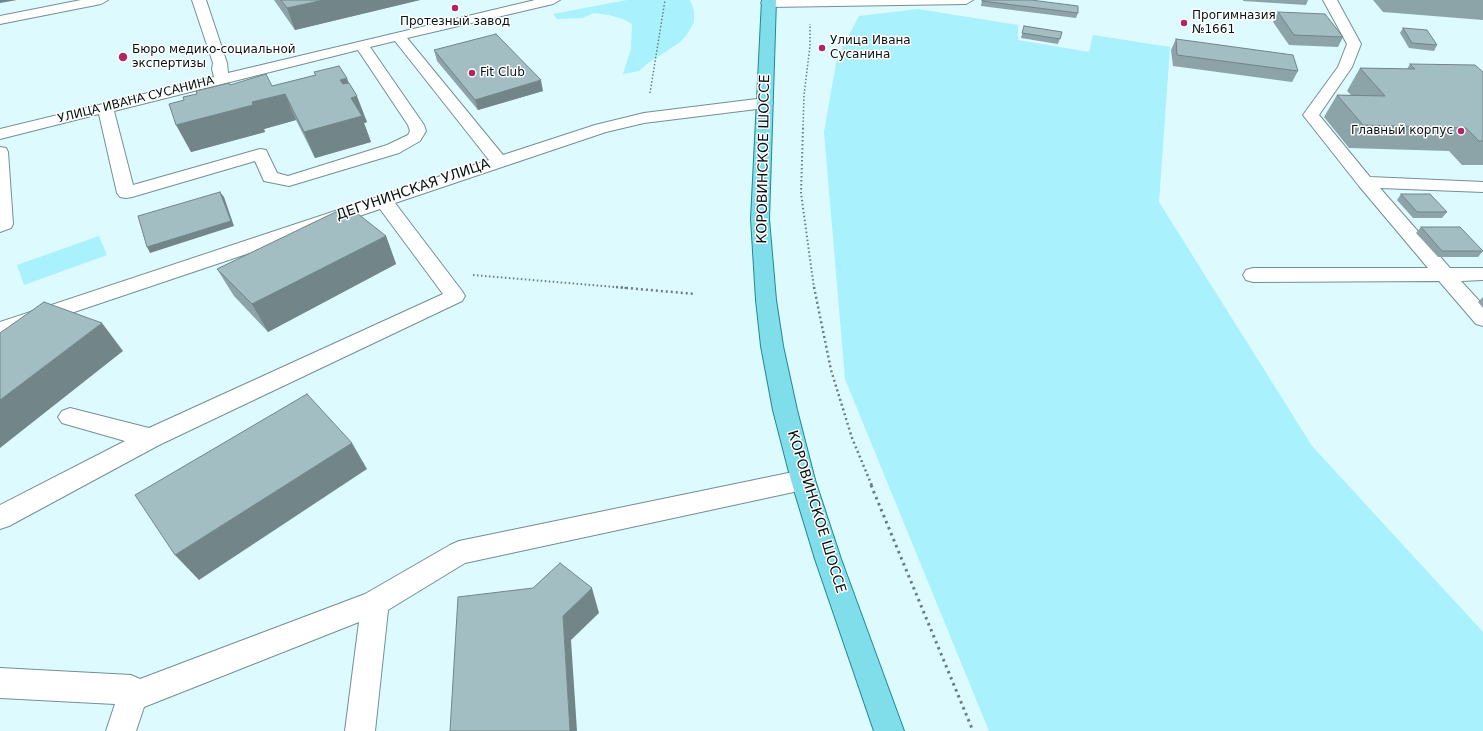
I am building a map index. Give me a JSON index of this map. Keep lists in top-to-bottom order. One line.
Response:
{"streets":{"main road":["КОРОВИНСКОЕ ШОССЕ"],"street":["УЛИЦА ИВАНА СУСАНИНА","ДЕГУНИНСКАЯ УЛИЦА"]},"crossings":[["КОРОВИНСКОЕ ШОССЕ","ДЕГУНИНСКАЯ УЛИЦА"]],"places":["Протезный завод","Прогимназия №1661","Улица Ивана Сусанина","Бюро медико-социальной экспертизы","Fit Club","Главный корпус"]}
